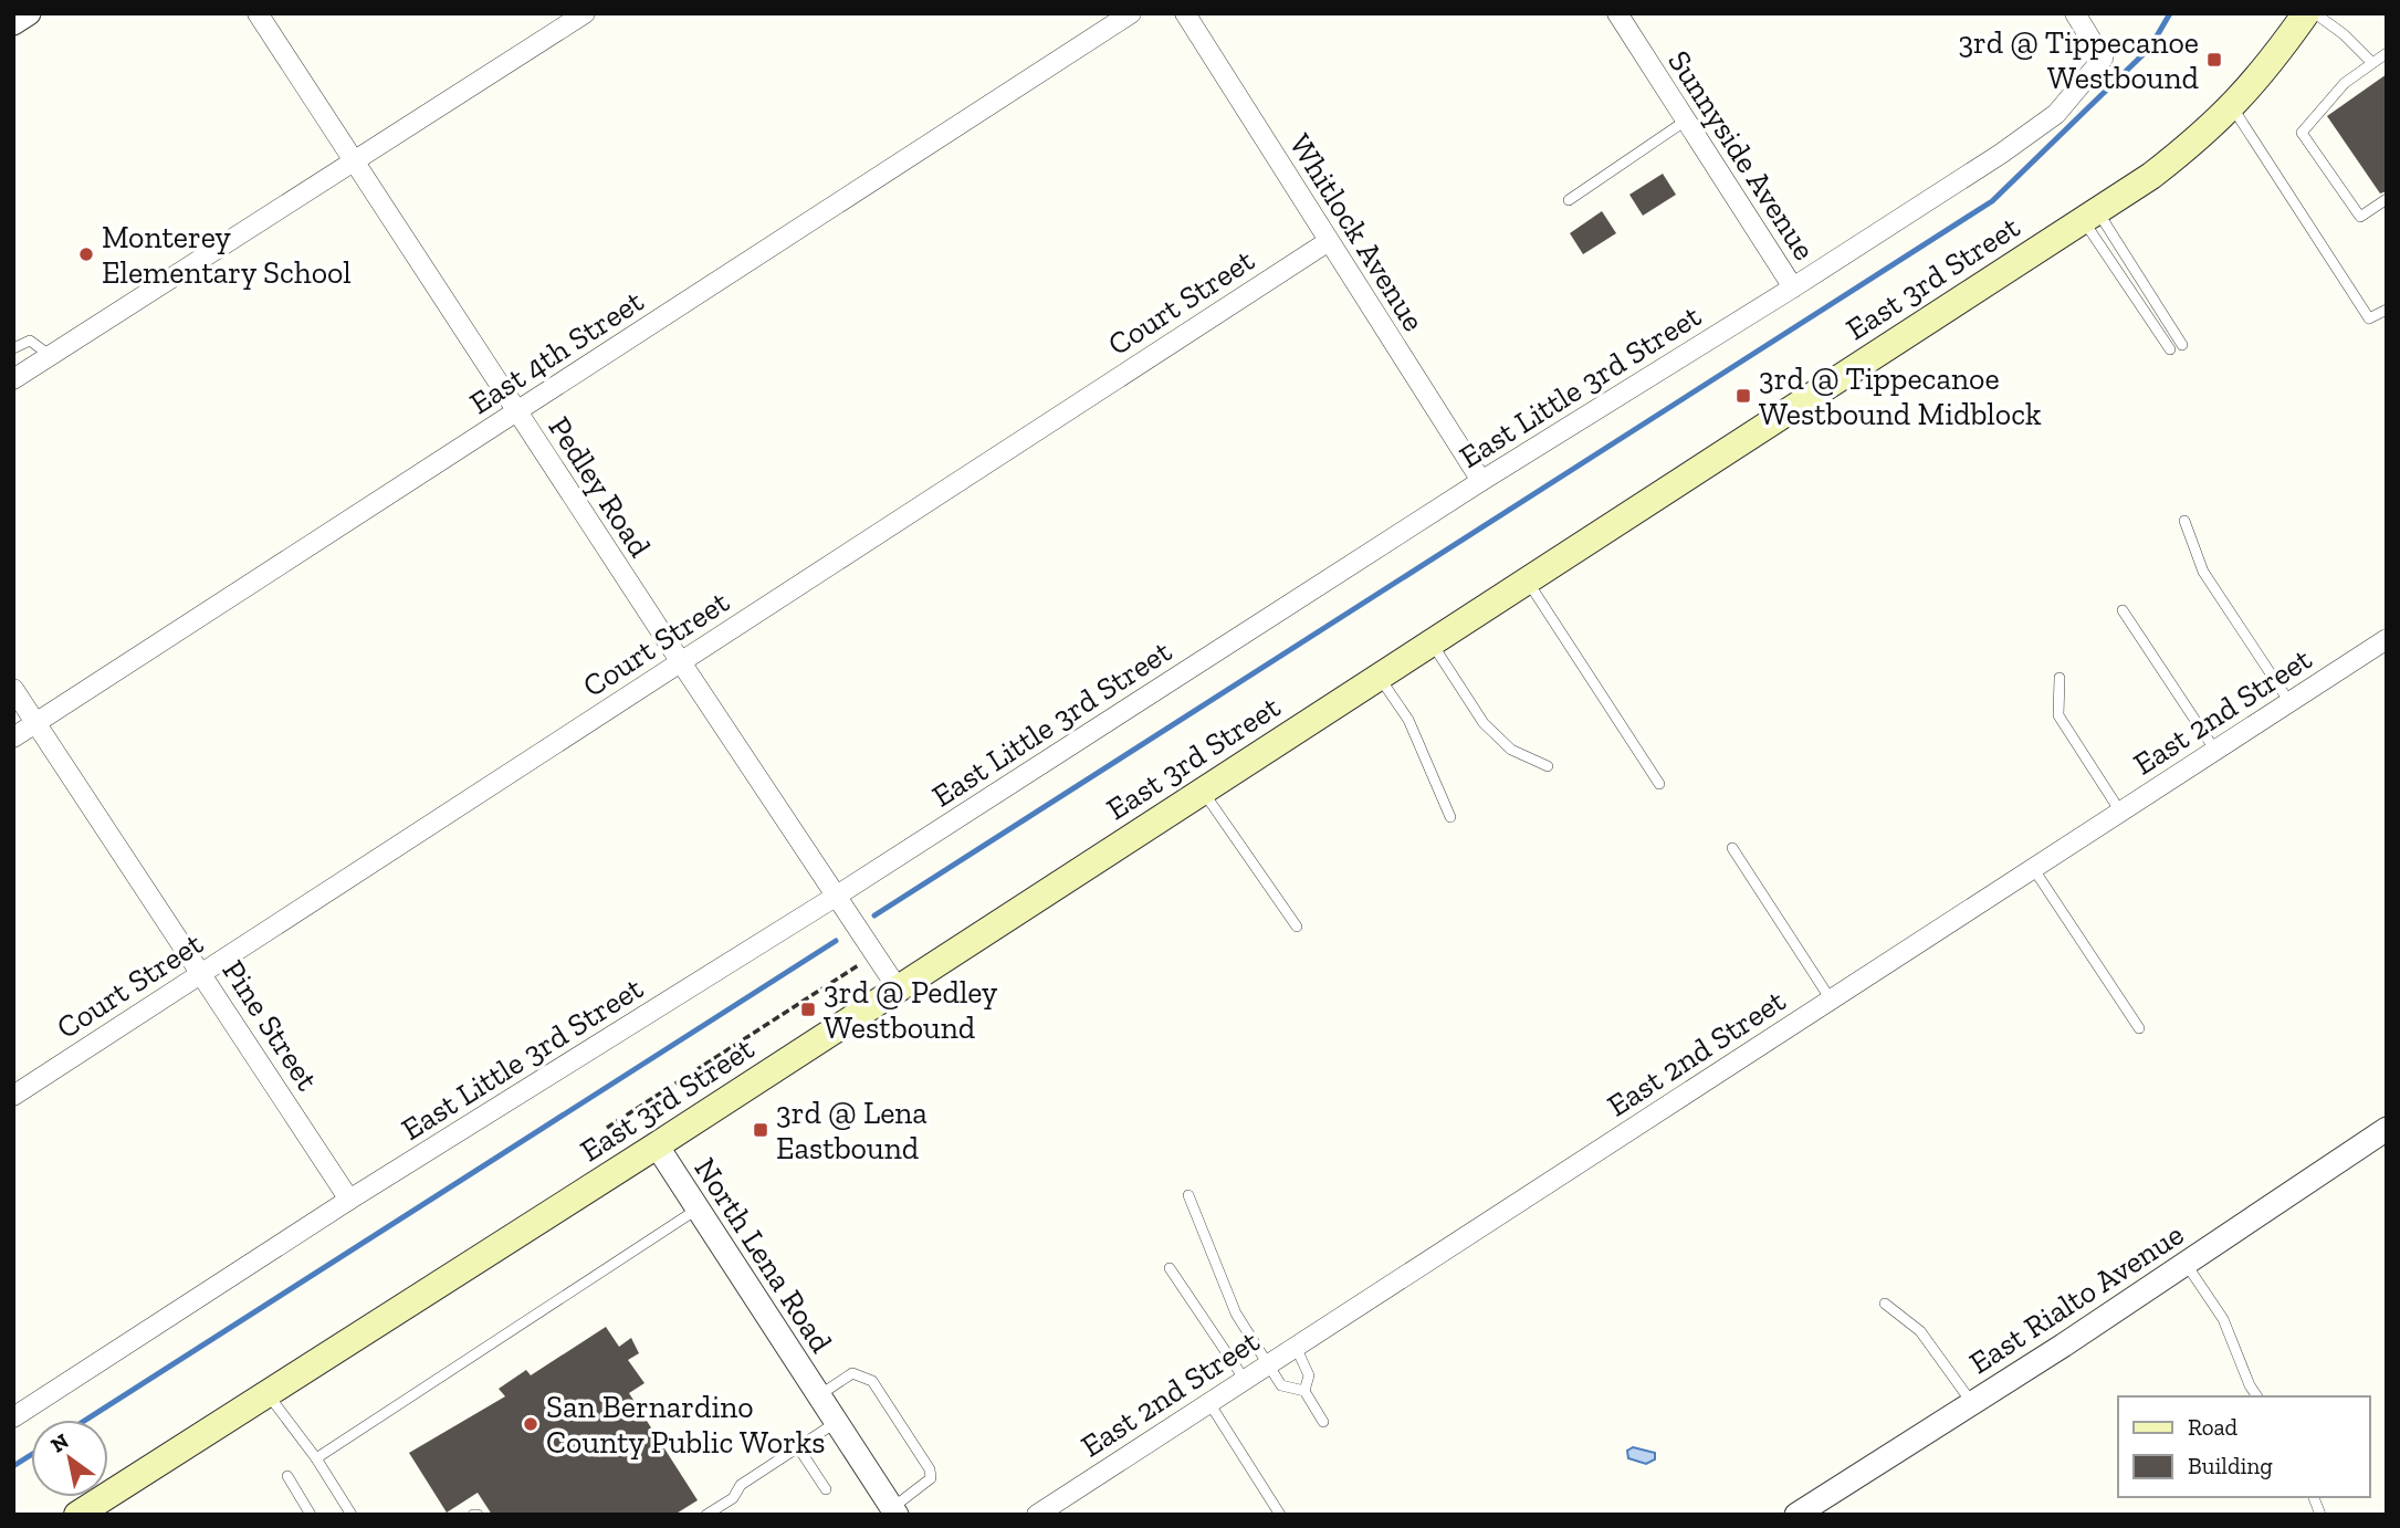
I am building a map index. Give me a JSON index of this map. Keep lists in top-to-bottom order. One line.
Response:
{"streets":{"main road":["East 3rd Street"],"street":["Sunnyside Avenue","Whitlock Avenue","Court Street","East 4th Street","East Little 3rd Street","Pedley Road","East 2nd Street","Pine Street","North Lena Road","East Rialto Avenue"]},"crossings":[["Sunnyside Avenue","East Little 3rd Street"],["Whitlock Avenue","Court Street"],["Whitlock Avenue","East Little 3rd Street"],["East 3rd Street","Pedley Road"],["East 3rd Street","North Lena Road"],["Court Street","Pedley Road"],["Court Street","Pine Street"],["East 4th Street","Pedley Road"],["East 4th Street","Pine Street"],["East Little 3rd Street","Pedley Road"],["East Little 3rd Street","Pine Street"]],"places":{"transit":["3rd @ Tippecanoe Westbound","3rd @ Tippecanoe Westbound Midblock","3rd @ Pedley Westbound","3rd @ Lena Eastbound"],"other":["Monterey Elementary School","San Bernardino County Public Works"]},"legend":["Road","Building"],"north":"top left"}
